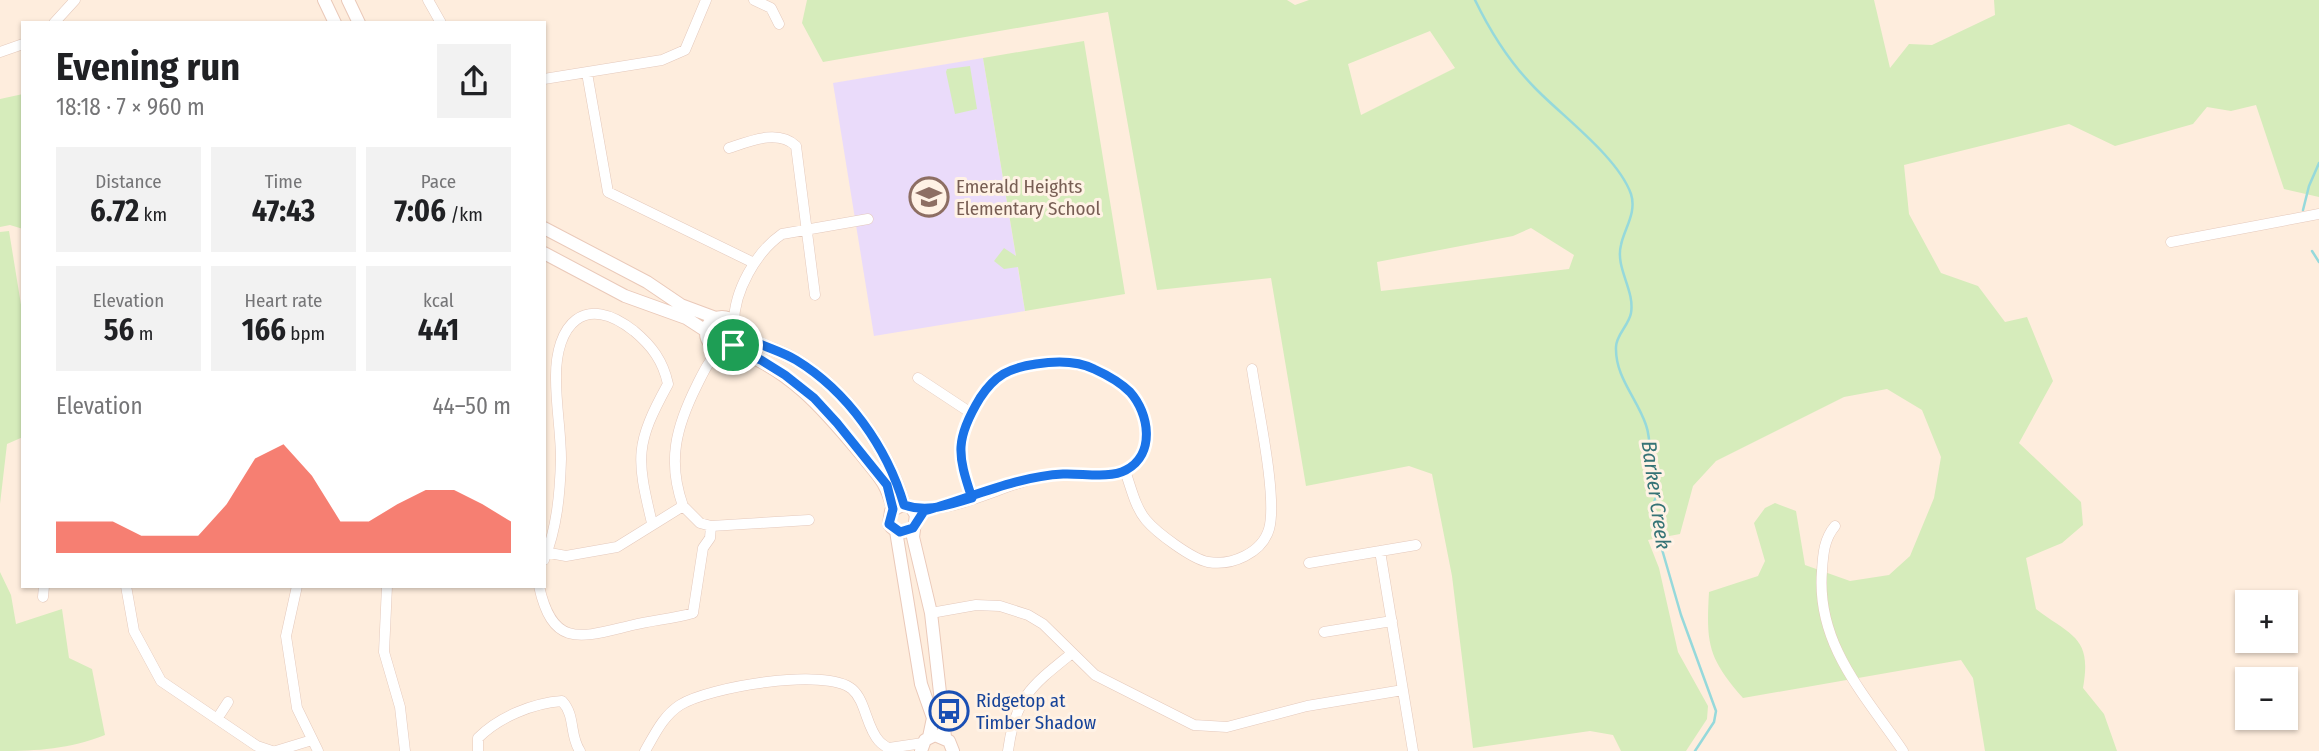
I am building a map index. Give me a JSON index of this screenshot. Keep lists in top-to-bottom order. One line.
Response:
{"water":["Barker Creek"],"places":{"school or university":["Emerald Heights Elementary School"],"bus stop":["Ridgetop at Timber Shadow"]},"page":{"heading":["Evening run","18:18 · 7 × 960 m"],"stats":[["Distance","6.72 km"],["Time","47:43"],["Pace","7:06 /km"],["Elevation","56 m"],["Heart rate","166 bpm"],["kcal","441"]],"chart":["Elevation","44–50 m"],"map_buttons":["+","−"]}}
